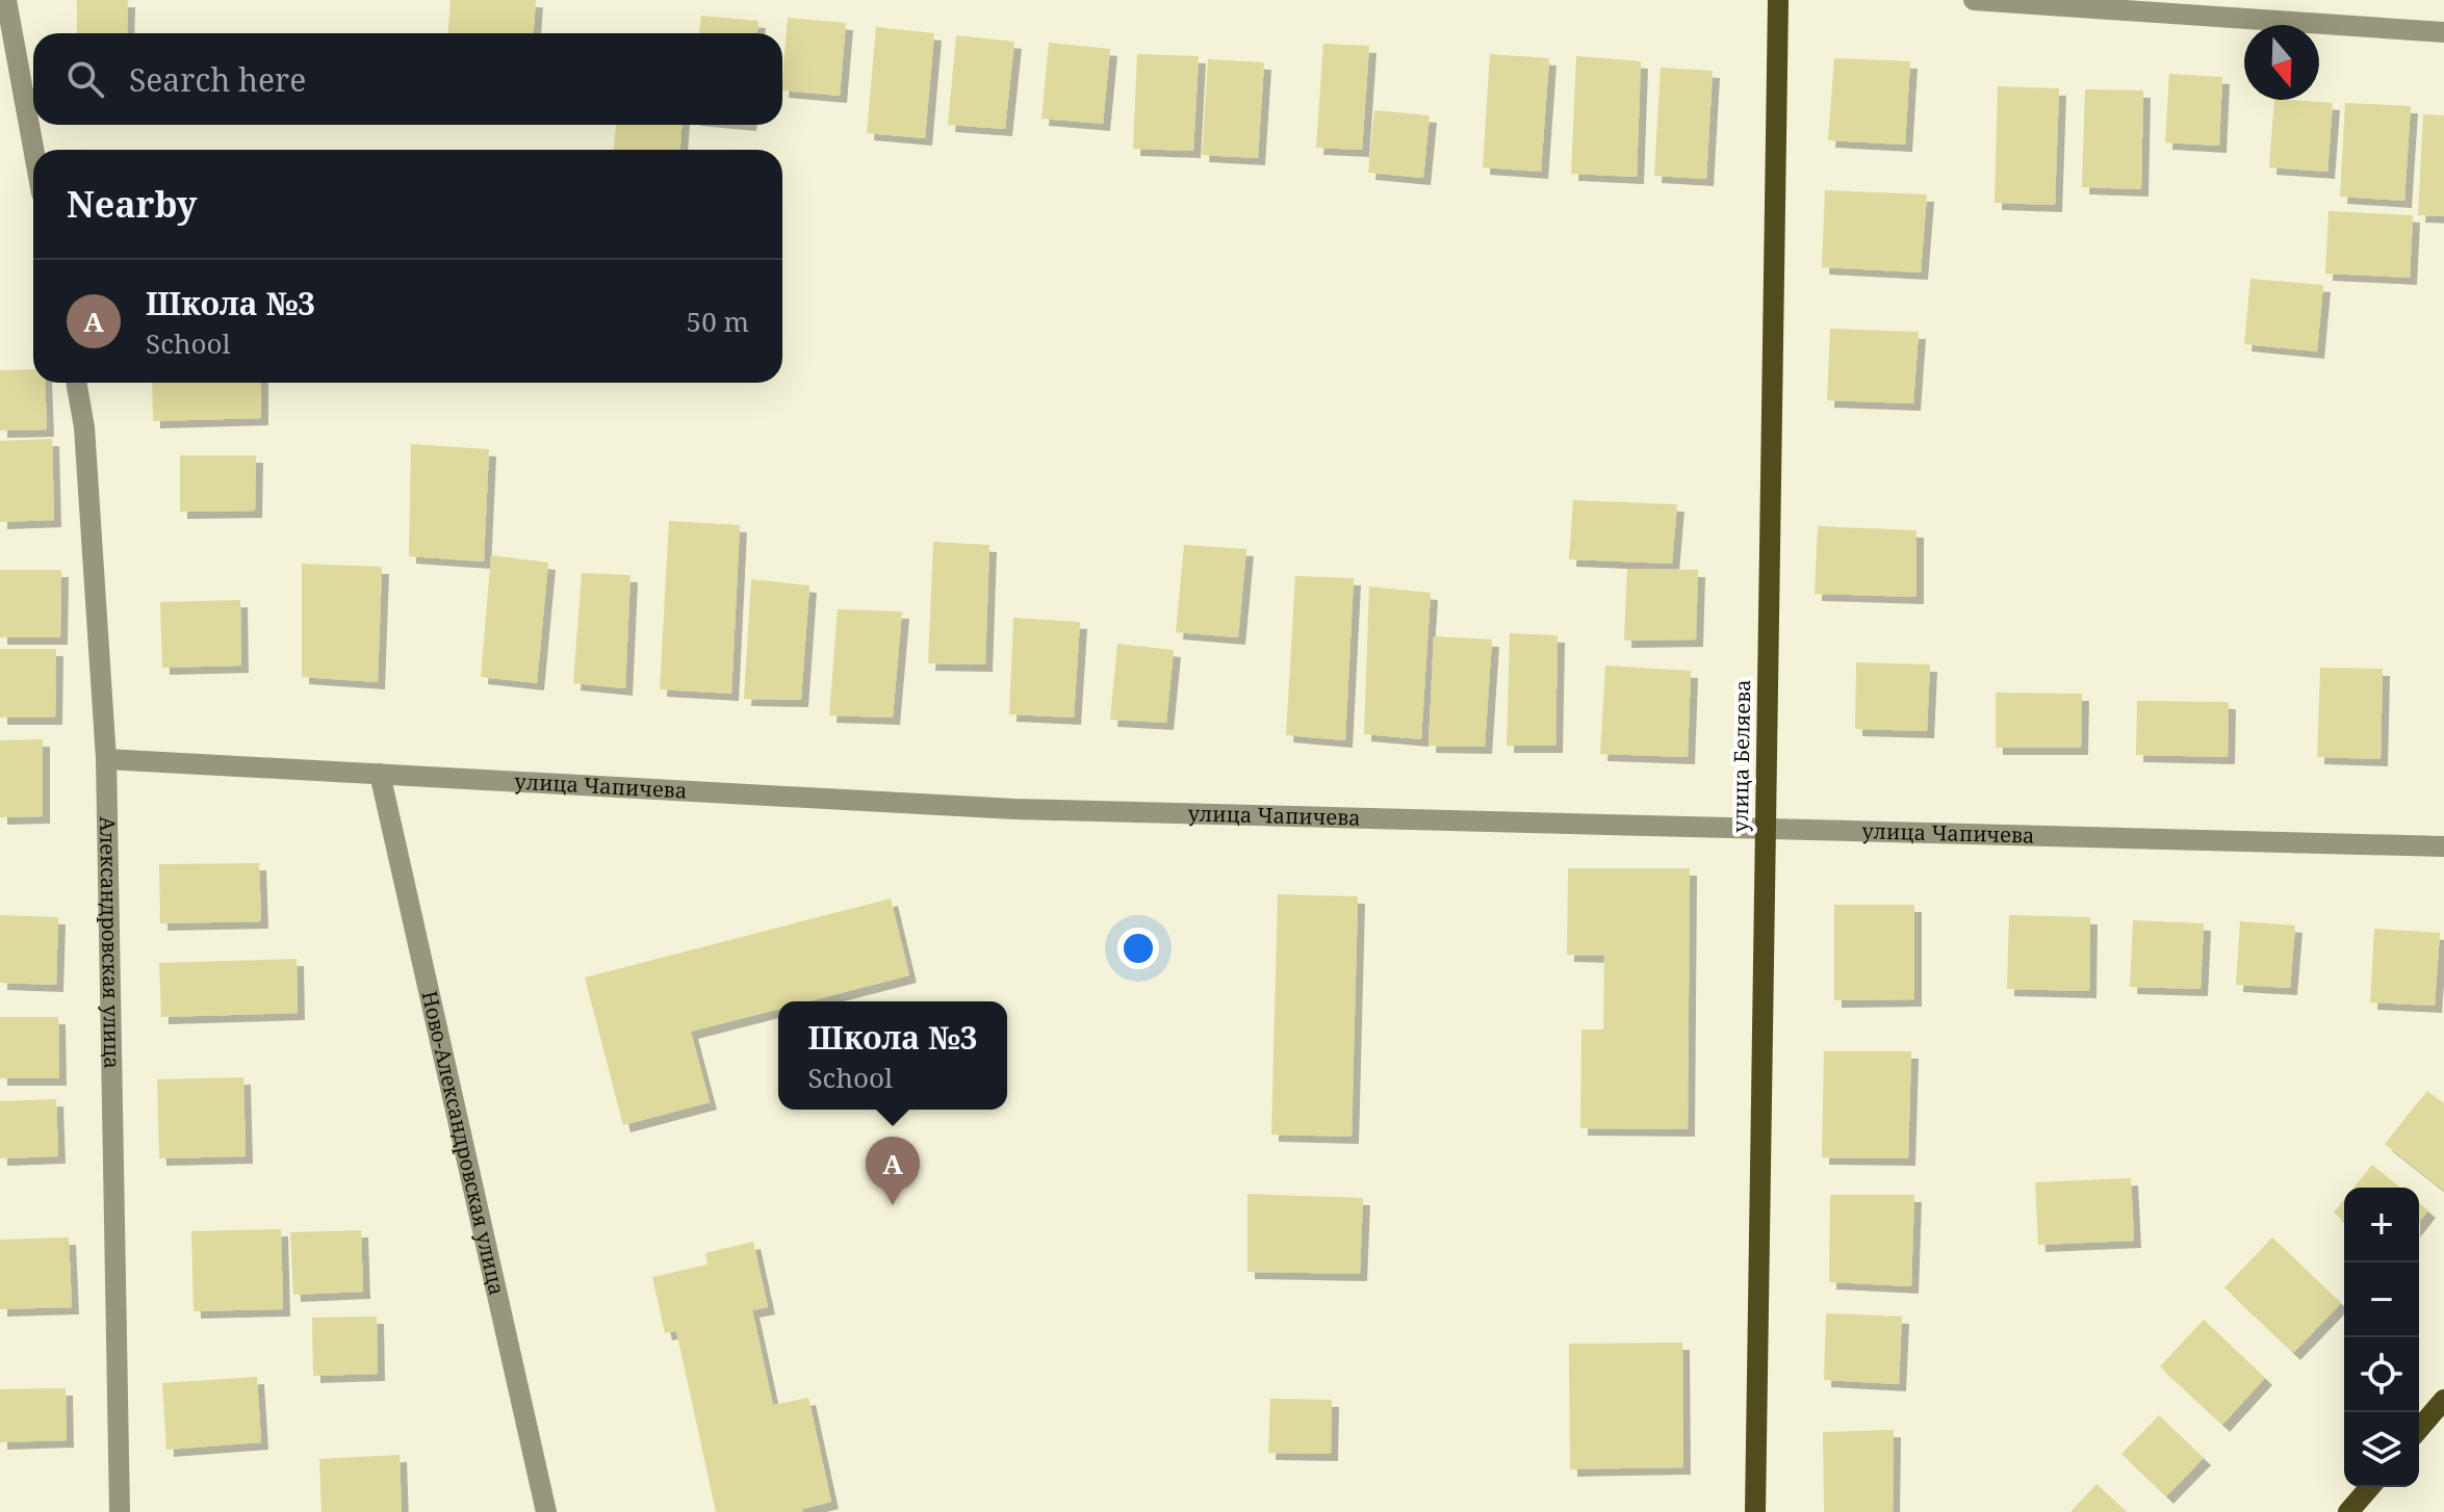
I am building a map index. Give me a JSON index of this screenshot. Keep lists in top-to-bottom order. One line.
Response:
{"streets":{"main road":["улица Беляева"],"street":["улица Чапичева","Александровская улица","Ново-Александровская улица"]},"crossings":[["улица Беляева","улица Чапичева"],["улица Чапичева","Александровская улица"],["улица Чапичева","Ново-Александровская улица"]],"north":"bottom","page":{"search":"Search here","heading":"Nearby","list":[{"mark":"A","name":"Школа №3","note":"School","value":"50 m"}],"popup":["Школа №3","School"],"pins":"A","map_buttons":["+","−"]}}
